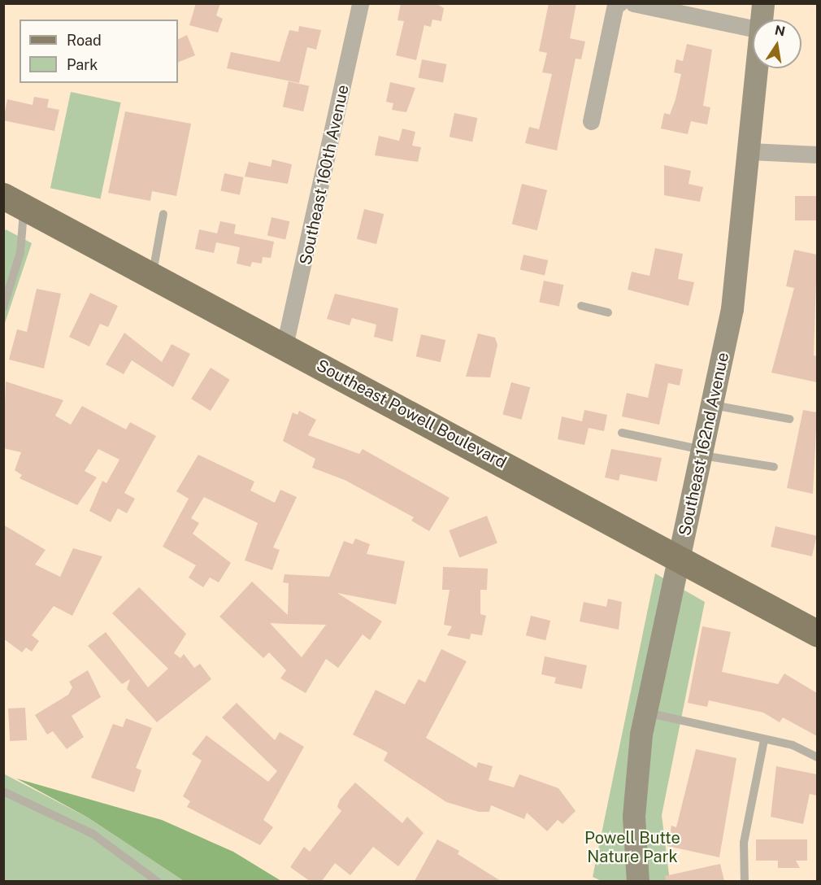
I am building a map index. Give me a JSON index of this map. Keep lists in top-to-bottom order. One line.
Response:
{"streets":{"main road":["Southeast Powell Boulevard","Southeast 162nd Avenue"],"street":["Southeast 160th Avenue"]},"crossings":[["Southeast 160th Avenue","Southeast Powell Boulevard"],["Southeast Powell Boulevard","Southeast 162nd Avenue"]],"parks":["Powell Butte Nature Park"],"legend":["Road","Park"],"north":"top"}
